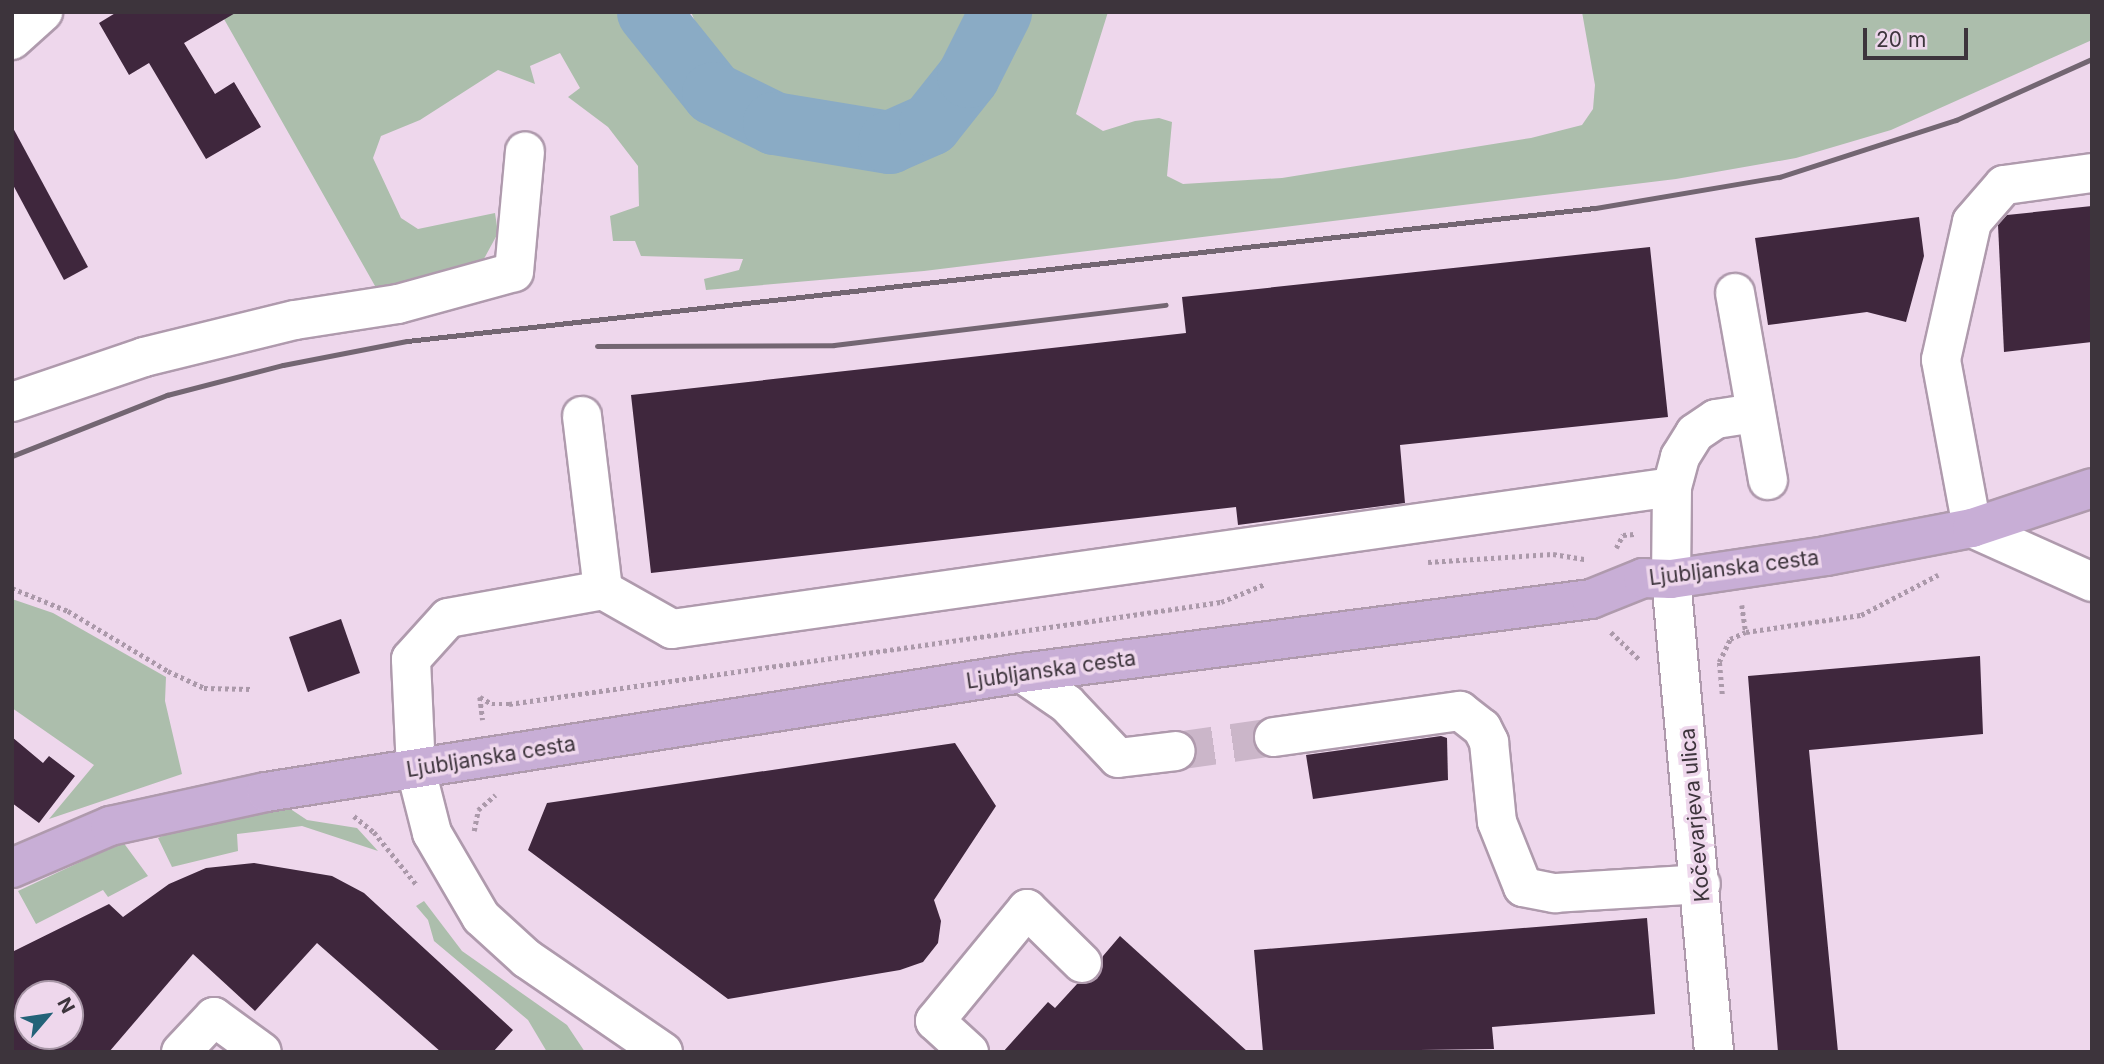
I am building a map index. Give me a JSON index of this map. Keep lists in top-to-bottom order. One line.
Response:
{"streets":{"main road":["Ljubljanska cesta"],"street":["Kočevarjeva ulica"]},"crossings":[["Ljubljanska cesta","Kočevarjeva ulica"]],"scale_bar":"20 m","north":"top right"}
